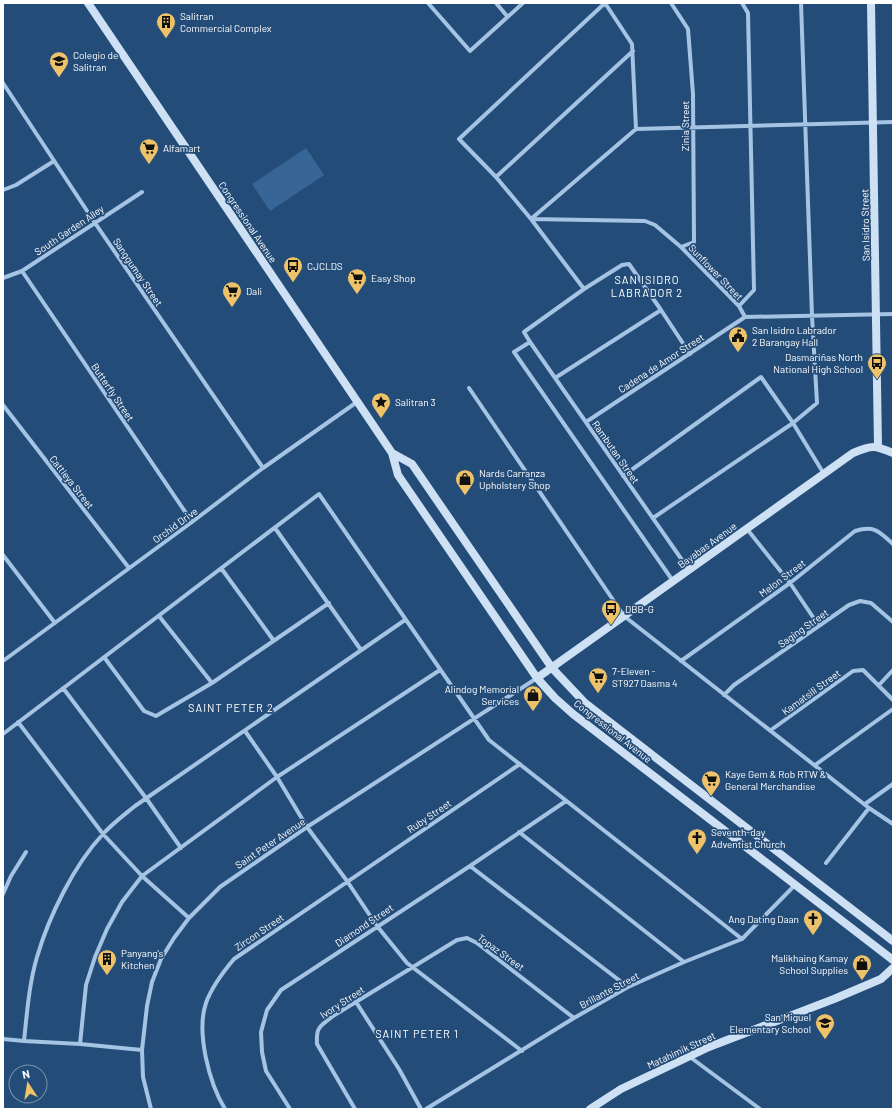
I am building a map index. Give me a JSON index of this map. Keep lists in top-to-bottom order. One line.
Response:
{"streets":{"main road":["Congressional Avenue","San Isidro Street","Bayabas Avenue","Matahimik Street"],"street":["Zinia Street","South Garden Alley","Sanggumay Street","Sunflower Street","Cadena de Amor Street","Butterfly Street","Rambutan Street","Cattleya Street","Orchid Drive","Melon Street","Saging Street","Kamatsili Street","Ruby Street","Saint Peter Avenue","Diamond Street","Zircon Street","Topaz Street","Brillante Street","Ivory Street"]},"crossings":[["Zinia Street","Sunflower Street"],["Congressional Avenue","Orchid Drive"],["Congressional Avenue","Bayabas Avenue"],["Congressional Avenue","Saint Peter Avenue"],["Congressional Avenue","Brillante Street"],["San Isidro Street","Bayabas Avenue"],["South Garden Alley","Sanggumay Street"],["South Garden Alley","Butterfly Street"],["Sanggumay Street","Orchid Drive"],["Sunflower Street","Cadena de Amor Street"],["Cadena de Amor Street","Rambutan Street"],["Butterfly Street","Orchid Drive"],["Rambutan Street","Bayabas Avenue"],["Cattleya Street","Orchid Drive"],["Bayabas Avenue","Saint Peter Avenue"],["Ruby Street","Zircon Street"],["Topaz Street","Brillante Street"],["Topaz Street","Ivory Street"]],"districts":["SAN ISIDRO LABRADOR 2","SAINT PETER 2","SAINT PETER 1"],"places":{"building":["Salitran Commercial Complex","Panyang's Kitchen"],"school or university":["Colegio de Salitran","San Miguel Elementary School"],"supermarket":["Alfamart","Easy Shop","Dali","7-Eleven - ST927 Dasma 4","Kaye Gem & Rob RTW & General Merchandise"],"bus stop":["CJCLDS","Dasmariñas North National High School","DBB-G"],"public building":["San Isidro Labrador 2 Barangay Hall"],"place":["Salitran 3"],"shop":["Nards Carranza Upholstery Shop","Alindog Memorial Services","Malikhaing Kamay School Supplies"],"church":["Seventh-day Adventist Church","Ang Dating Daan"]},"north":"top"}
